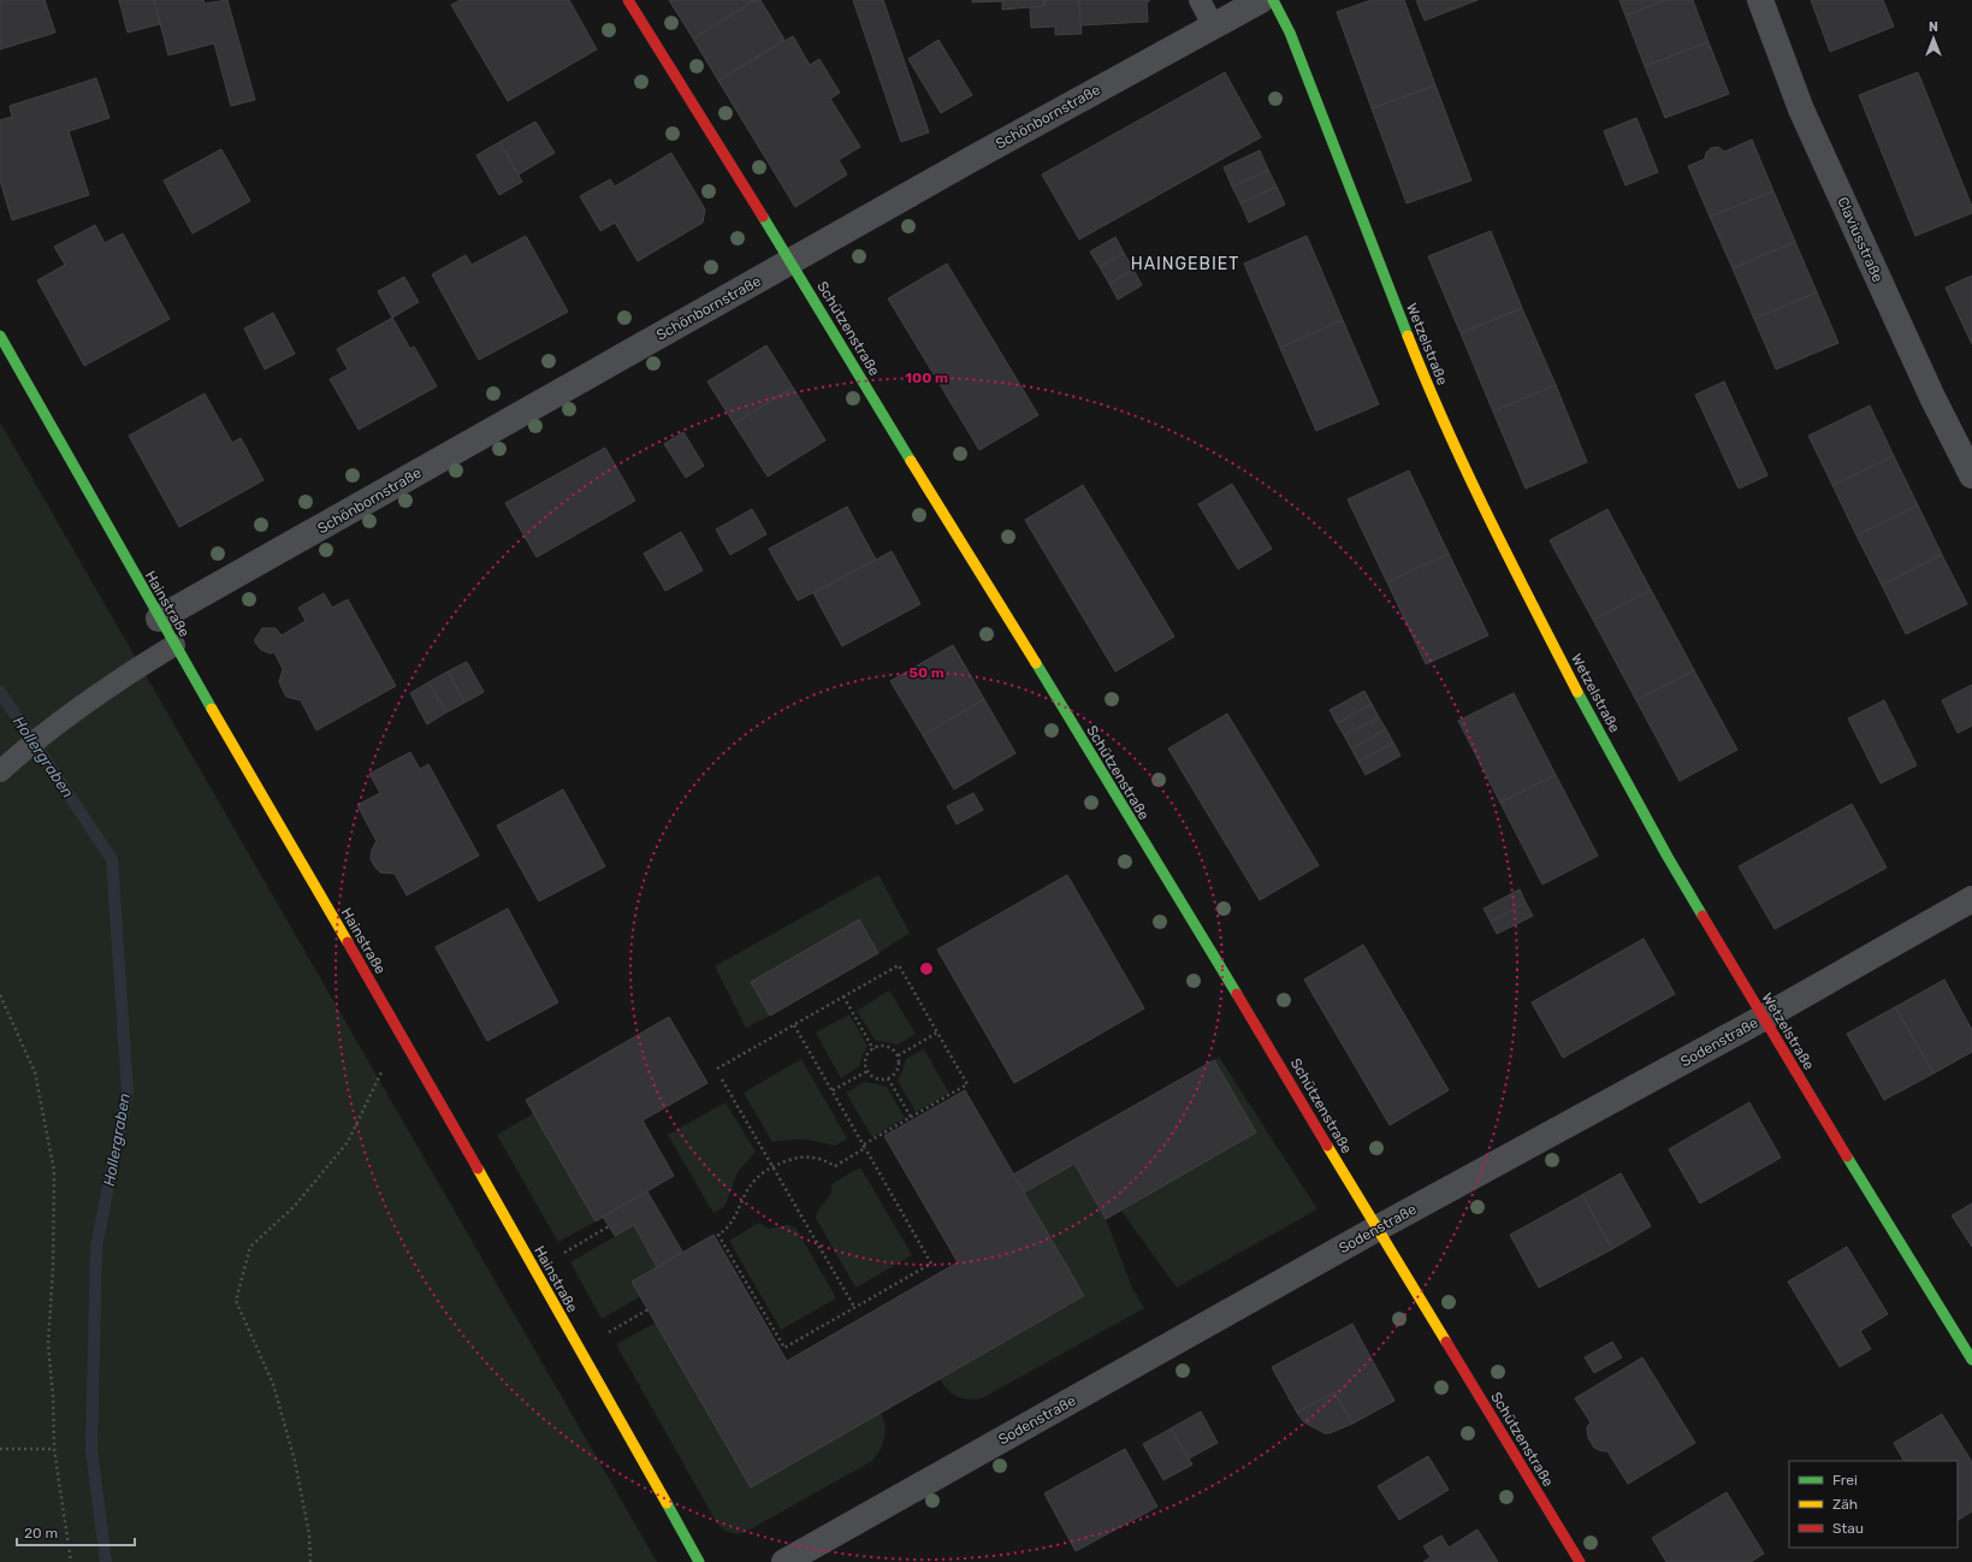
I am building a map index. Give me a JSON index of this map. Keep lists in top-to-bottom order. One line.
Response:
{"streets":{"street":["Schönbornstraße","Claviusstraße","Schützenstraße","Wetzelstraße","Hainstraße","Sodenstraße"]},"crossings":[["Schönbornstraße","Schützenstraße"],["Schönbornstraße","Hainstraße"],["Schützenstraße","Sodenstraße"],["Wetzelstraße","Sodenstraße"]],"districts":["HAINGEBIET"],"water":["Hollergraben"],"legend":["Frei","Zäh","Stau"],"scale_bar":"20 m","north":"top","rings":["100 m","50 m"]}
